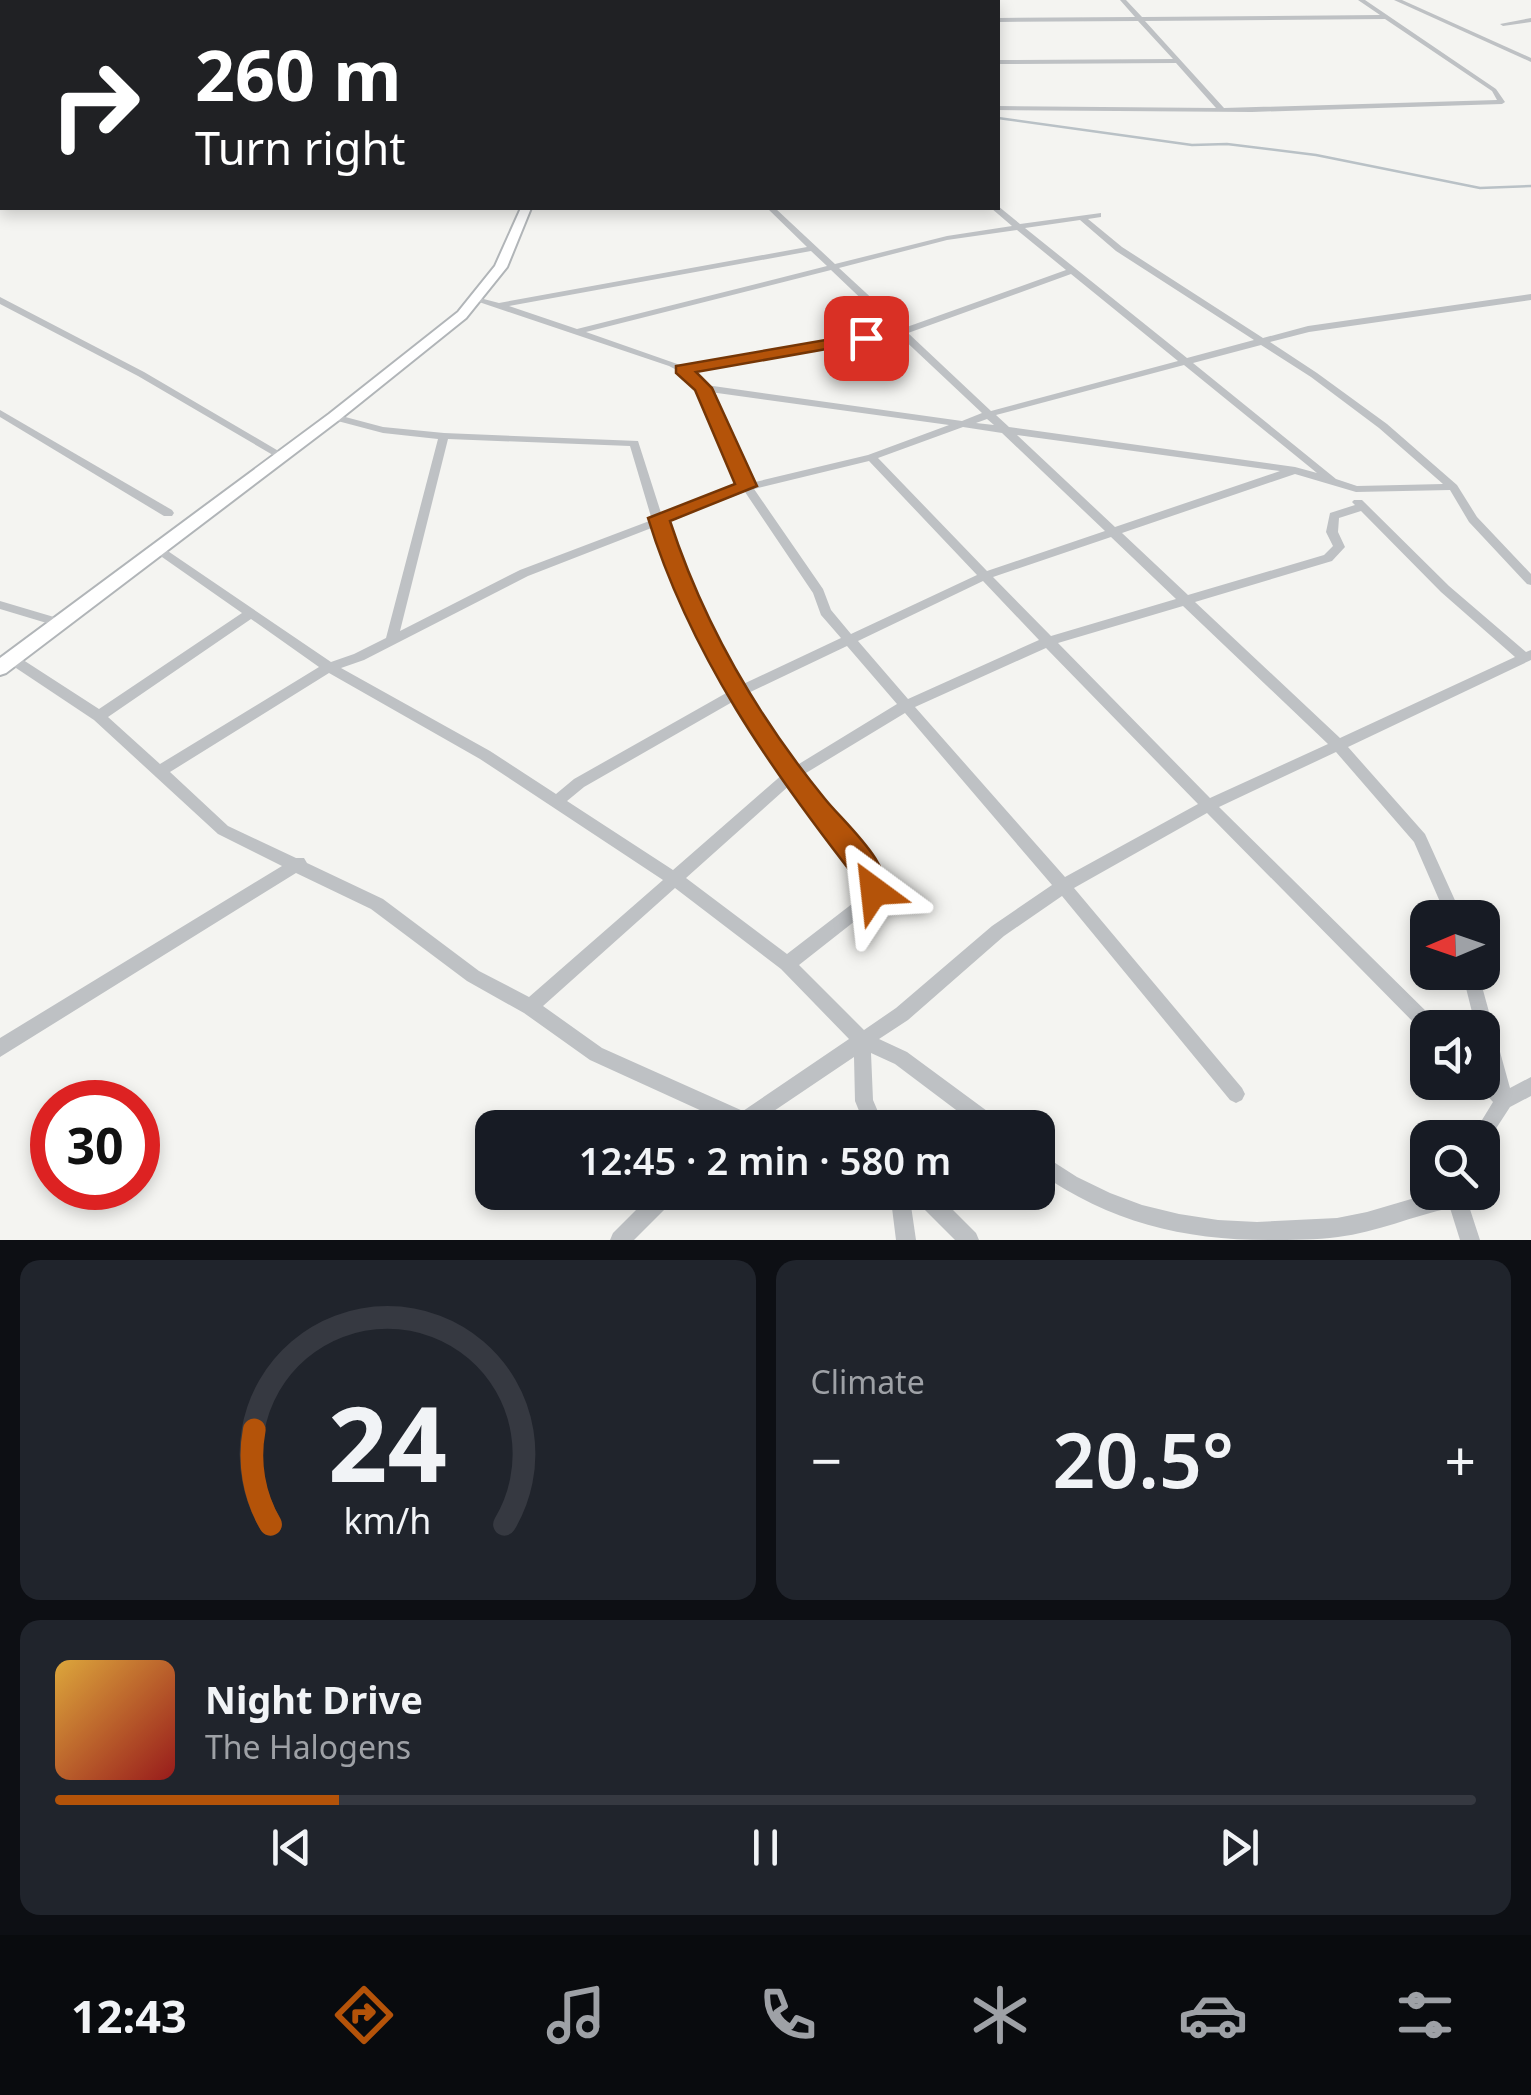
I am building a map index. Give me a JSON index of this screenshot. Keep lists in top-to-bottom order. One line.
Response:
{"north":"left","page":{"turn":["260 m","Turn right"],"limit":"30","trip":"12:45 · 2 min · 580 m","tile":"Climate","heat":["−","20.5°","+"],"song":["Night Drive","The Halogens"],"tabs":"12:43","gauge":["24","km/h"]}}
